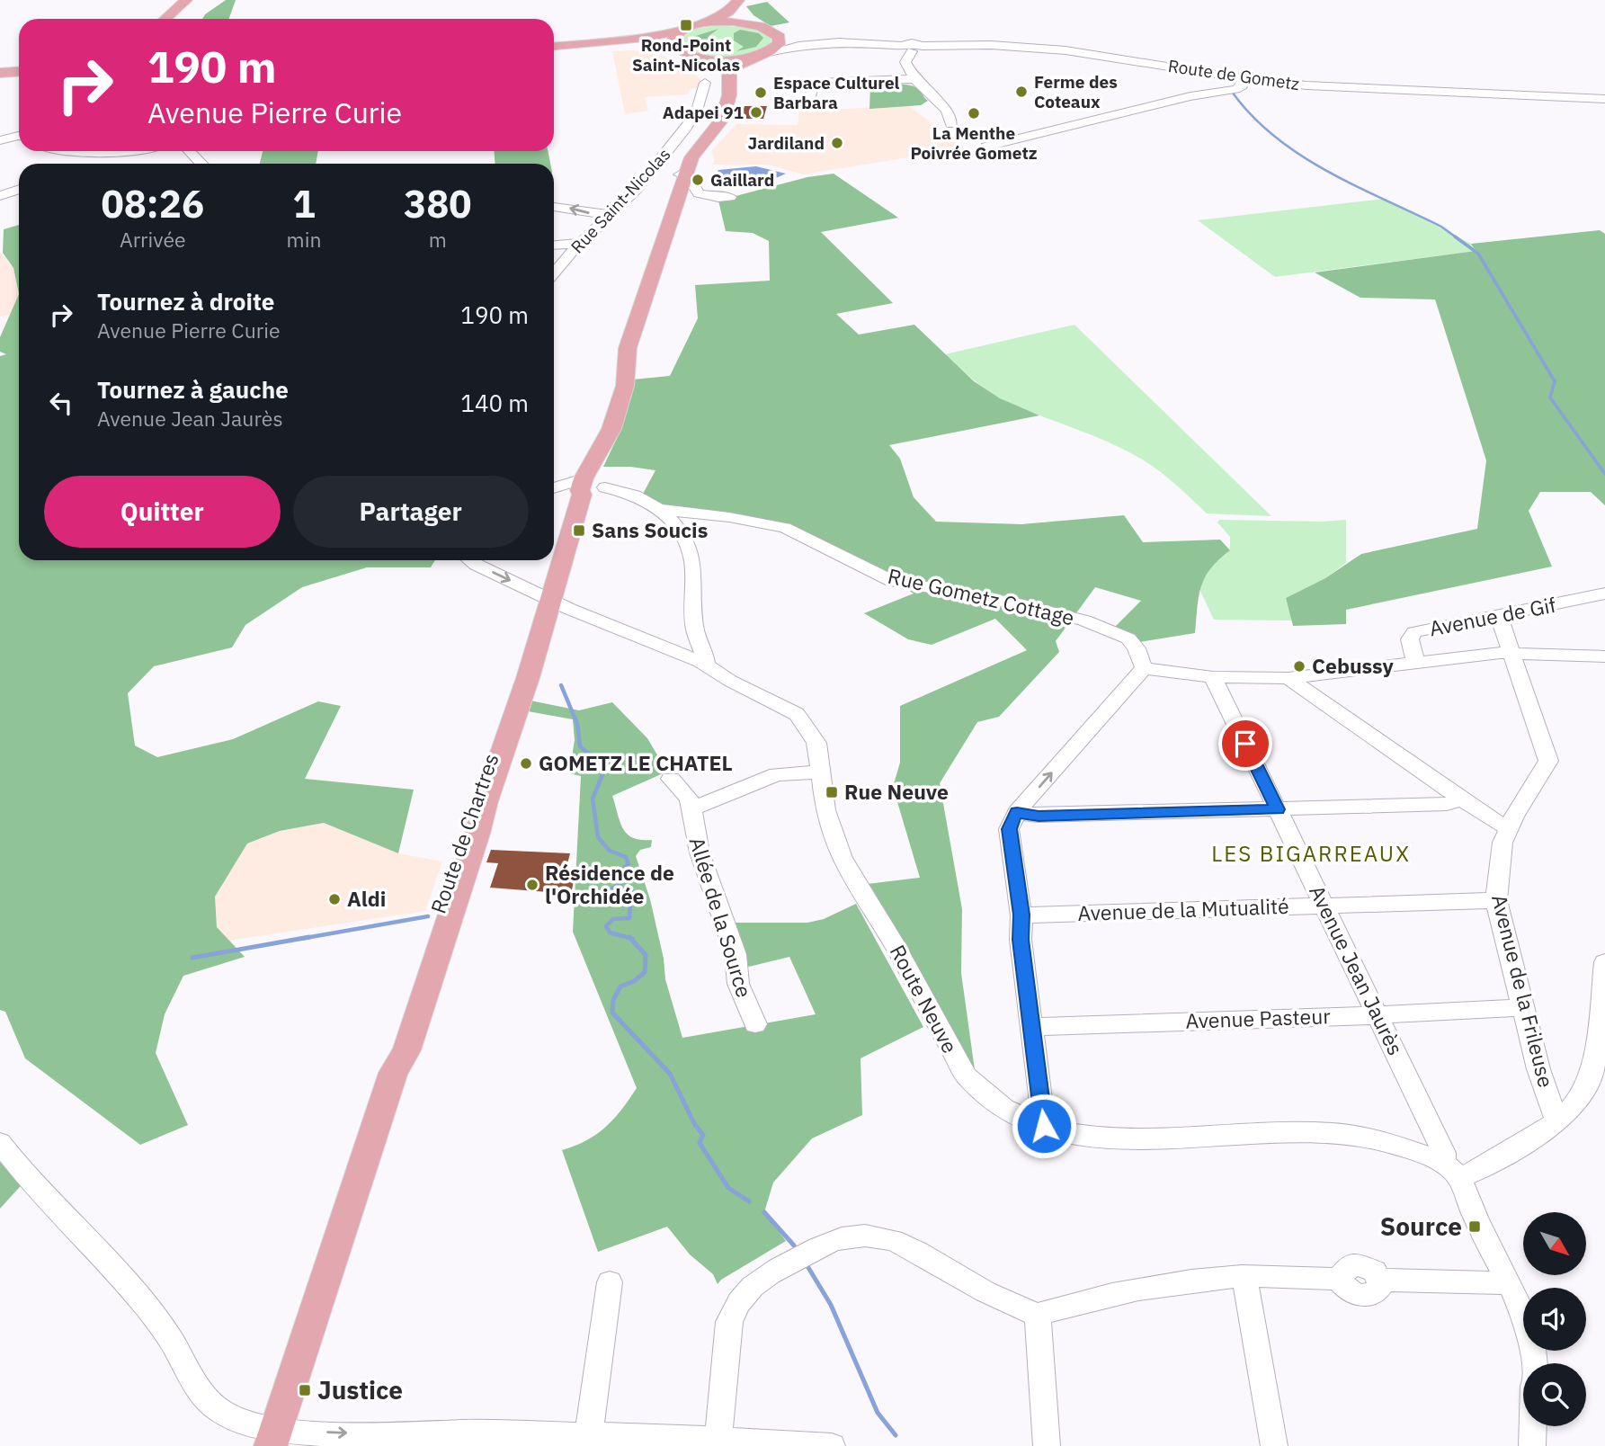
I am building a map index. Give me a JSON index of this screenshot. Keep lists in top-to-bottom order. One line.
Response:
{"streets":{"main road":["Route de Chartres"],"street":["Route de Gometz","Rue Saint-Nicolas","Rue Gometz Cottage","Avenue de Gif","Avenue de la Mutualité","Allée de la Source","Avenue Jean Jaurès","Avenue de la Frileuse","Route Neuve","Avenue Pasteur"]},"crossings":[["Avenue de Gif","Avenue de la Frileuse"],["Route de Chartres","Route Neuve"],["Avenue de la Mutualité","Avenue Jean Jaurès"],["Avenue de la Mutualité","Avenue de la Frileuse"],["Avenue Jean Jaurès","Route Neuve"],["Avenue Jean Jaurès","Avenue Pasteur"],["Avenue de la Frileuse","Avenue Pasteur"]],"districts":["LES BIGARREAUX"],"places":{"transit":["Rond-Point Saint-Nicolas","Sans Soucis","Rue Neuve","Source","Justice"],"other":["Ferme des Coteaux","Espace Culturel Barbara","Adapei 91","La Menthe Poivrée Gometz","Jardiland","Gaillard","Cebussy","GOMETZ LE CHATEL","Résidence de l'Orchidée","Aldi"]},"north":"bottom right","page":{"turn":["190 m","Avenue Pierre Curie"],"eta":["08:26","Arrivée","1","min","380","m"],"list":[{"name":"Tournez à droite","note":"Avenue Pierre Curie","value":"190 m"},{"name":"Tournez à gauche","note":"Avenue Jean Jaurès","value":"140 m"}],"buttons":["Quitter","Partager"]}}
